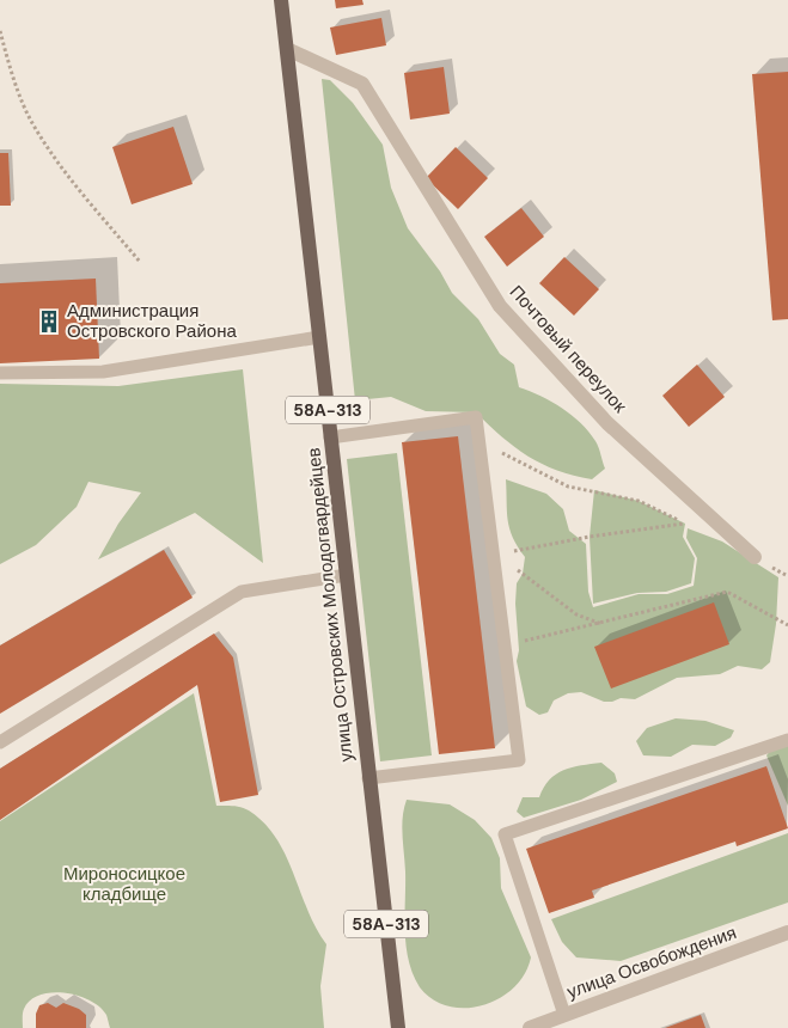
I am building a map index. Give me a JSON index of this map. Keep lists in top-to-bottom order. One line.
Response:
{"streets":{"main road":["58А-313","улица Островских Молодогвардейцев"],"street":["Почтовый переулок","улица Освобождения"]},"crossings":[["Почтовый переулок","улица Островских Молодогвардейцев"]],"parks":["Мироносицкое кладбище"],"places":{"building":["Администрация Островского Района"]}}
